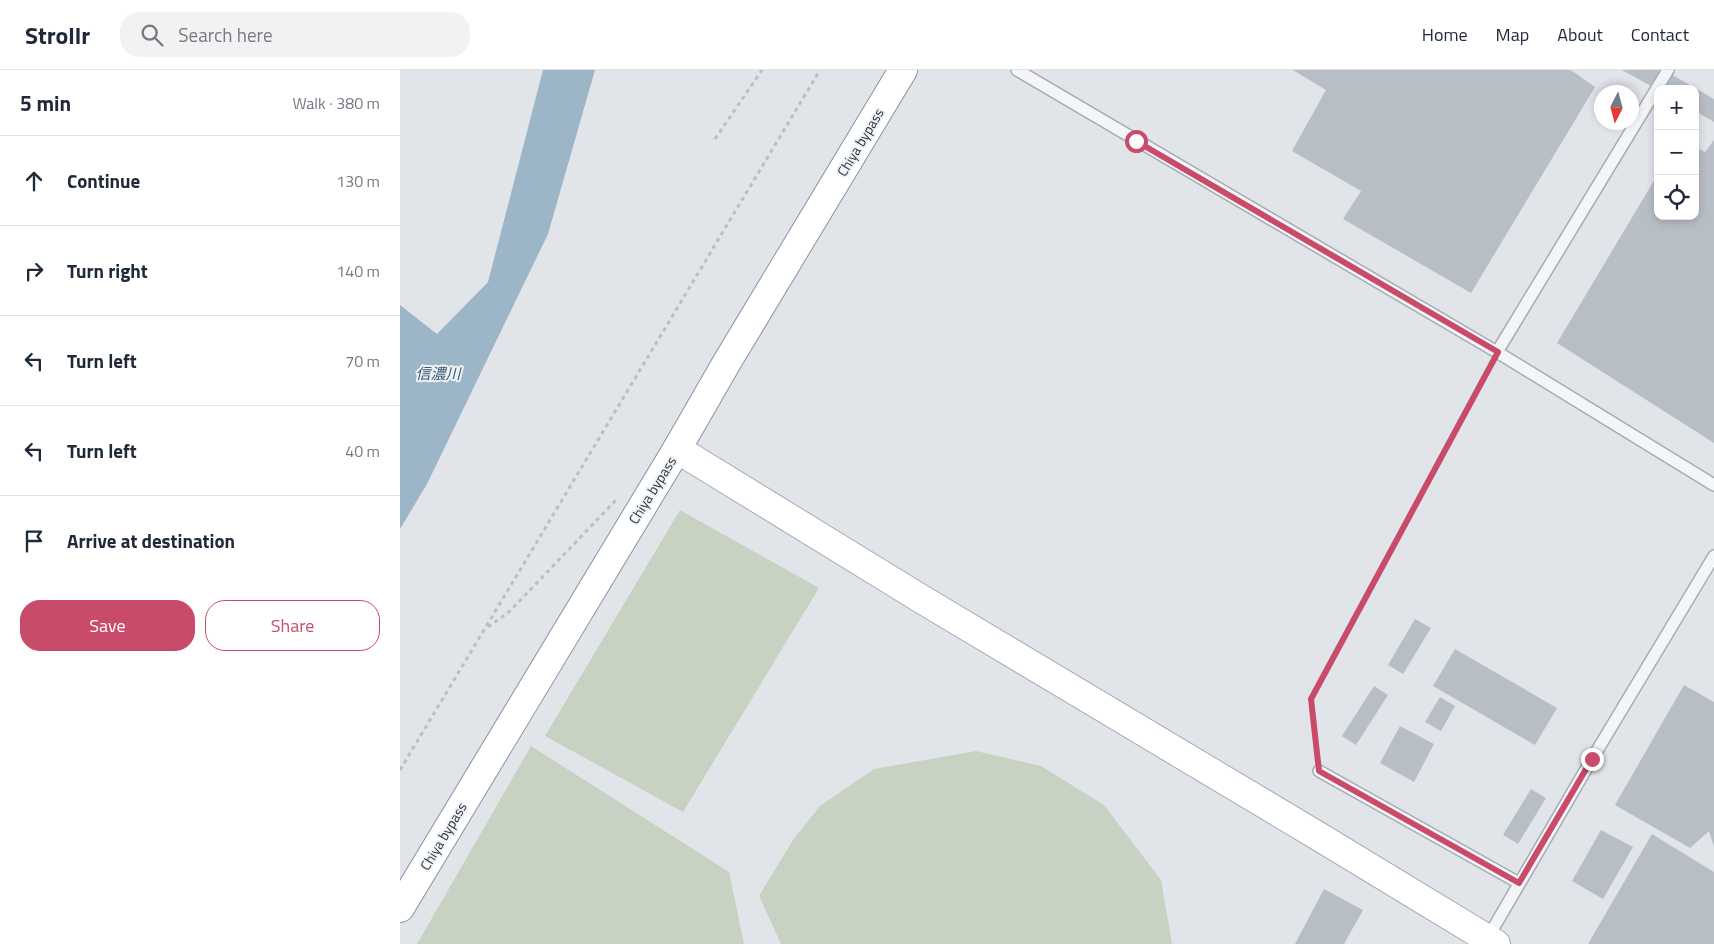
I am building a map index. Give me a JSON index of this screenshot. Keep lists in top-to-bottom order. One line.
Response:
{"streets":{"main road":["Chiya bypass"]},"water":["信濃川"],"north":"bottom","page":{"header":"Strollr","search":"Search here","nav":["Home","Map","About","Contact"],"heading":["5 min","Walk · 380 m"],"map_buttons":["+","−"],"list":[["Continue","130 m"],["Turn right","140 m"],["Turn left","70 m"],["Turn left","40 m"],"Arrive at destination"],"buttons":["Save","Share"]}}
